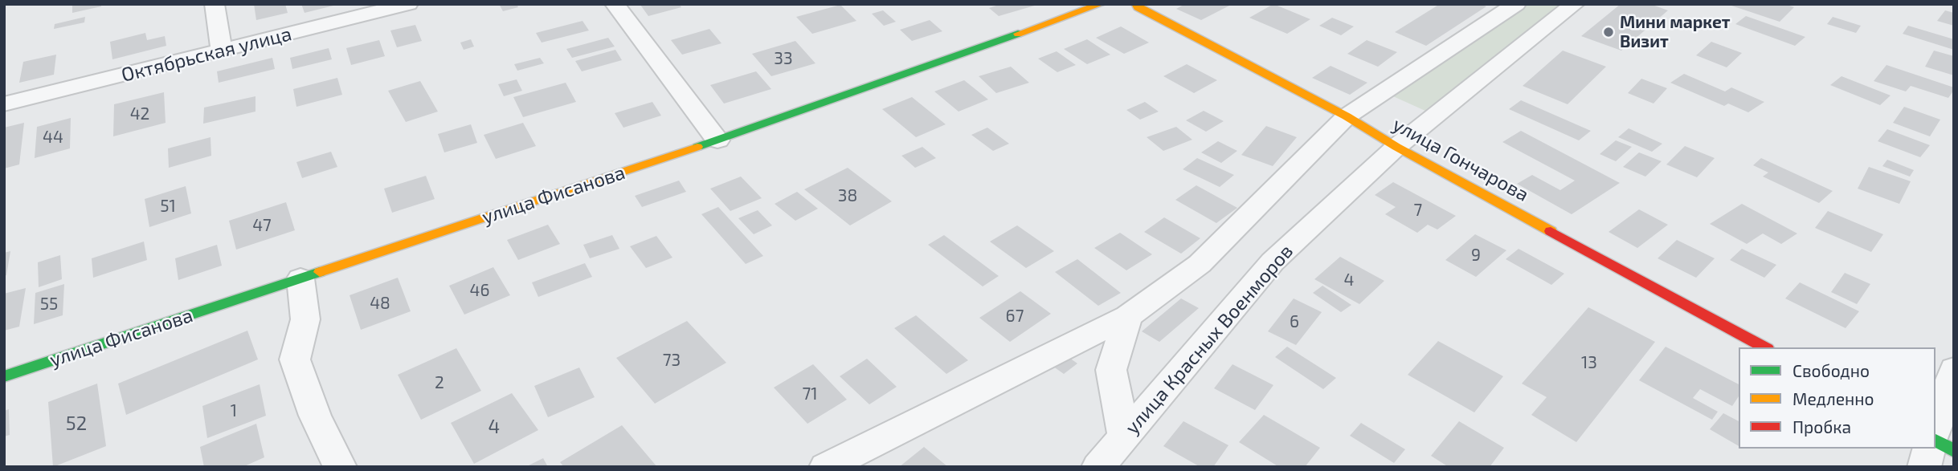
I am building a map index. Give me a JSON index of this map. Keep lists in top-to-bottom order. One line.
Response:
{"streets":{"street":["Октябрьская улица","улица Гончарова","улица Фисанова","улица Красных Военморов"]},"crossings":[["улица Гончарова","улица Красных Военморов"]],"places":["Мини маркет Визит"],"house_numbers":["33","42","44","38","51","7","47","9","4","46","48","55","67","6","73","13","2","71","1","52","4"],"legend":["Свободно","Медленно","Пробка"]}
